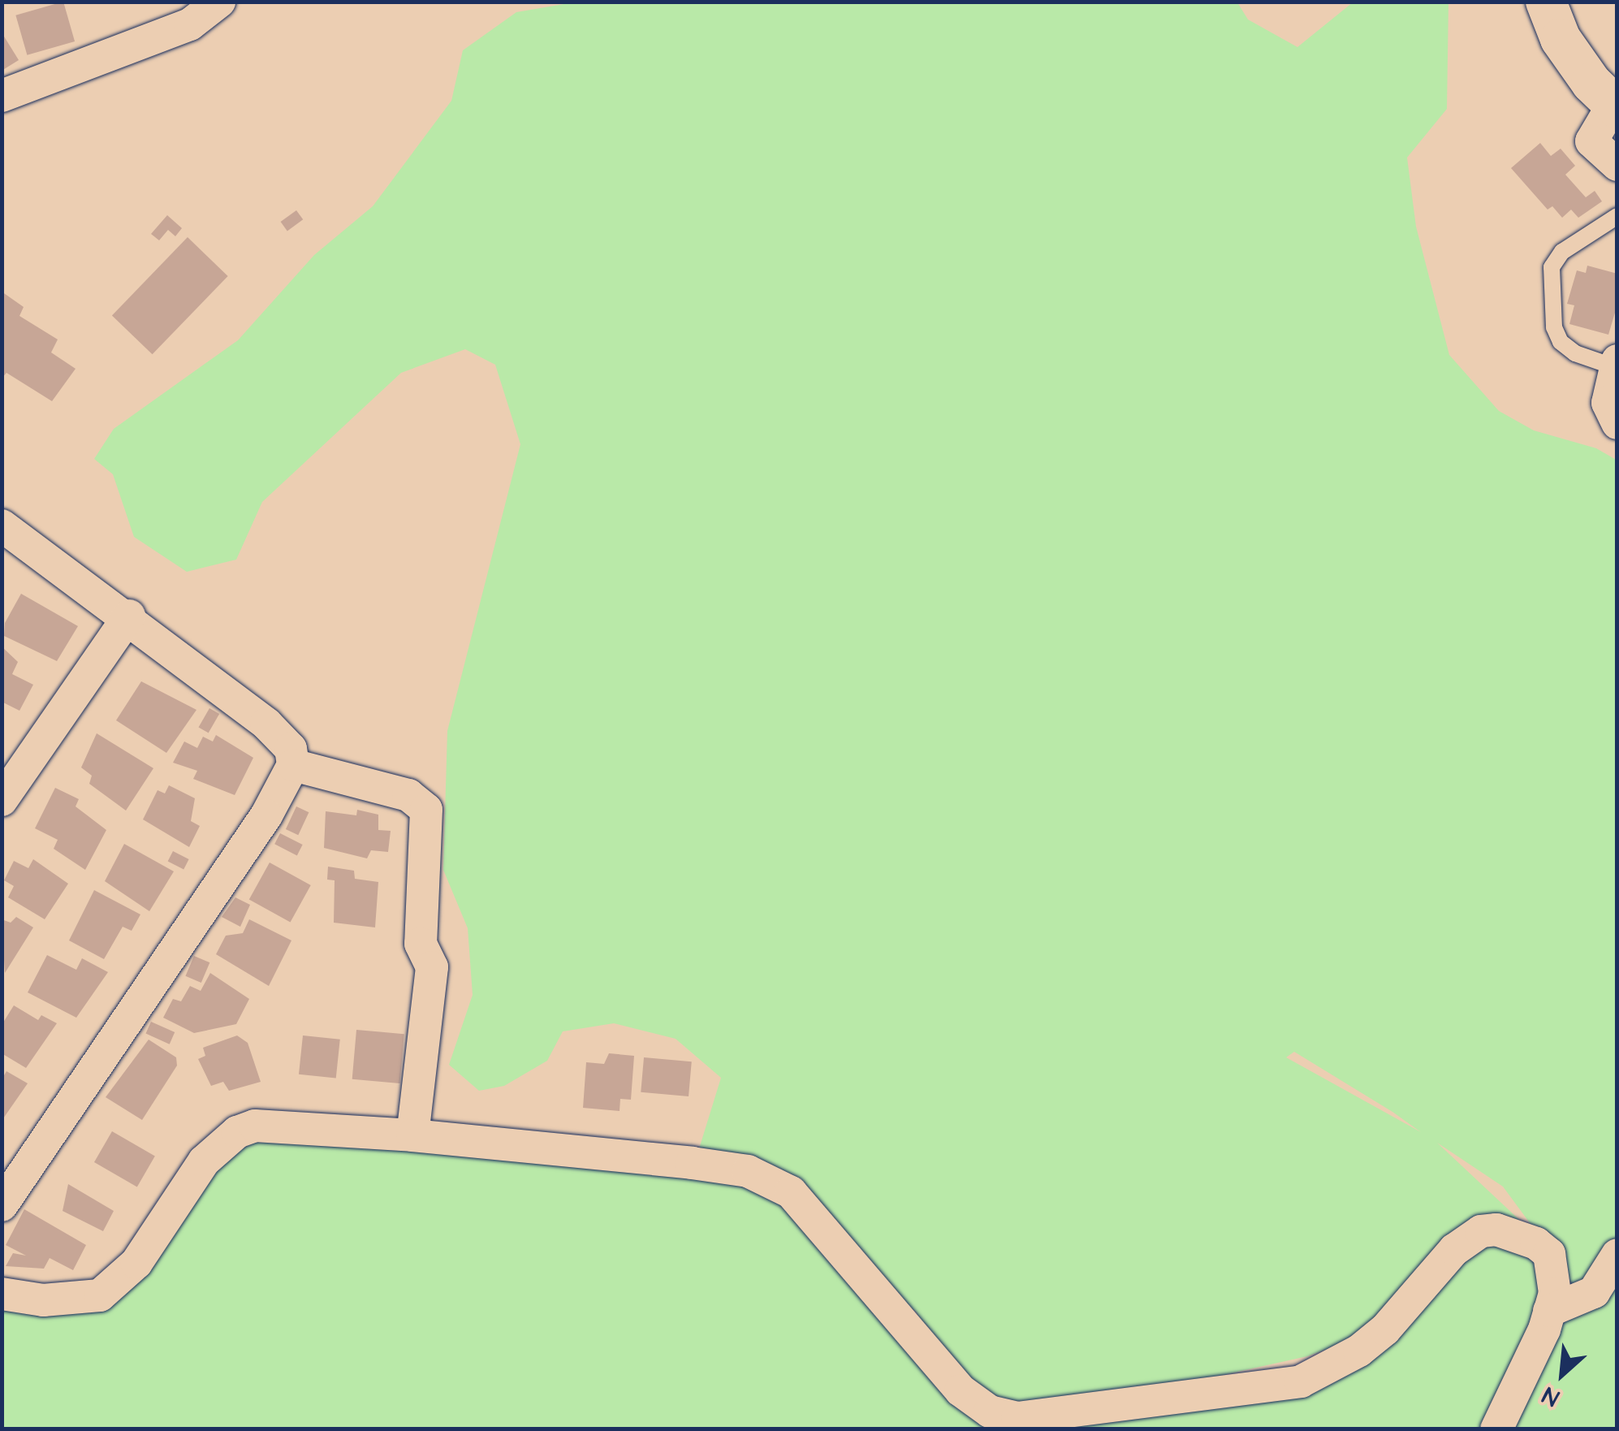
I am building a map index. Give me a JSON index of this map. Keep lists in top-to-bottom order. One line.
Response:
{"north":"bottom left"}
